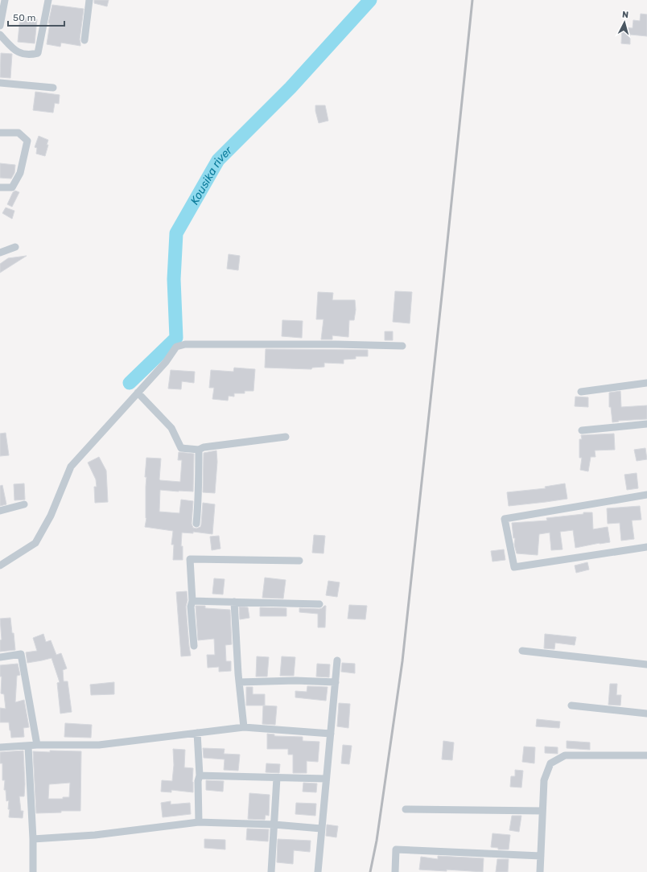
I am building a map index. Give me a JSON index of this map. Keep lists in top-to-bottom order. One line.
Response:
{"water":["Kousika river"],"scale_bar":"50 m","north":"top"}
